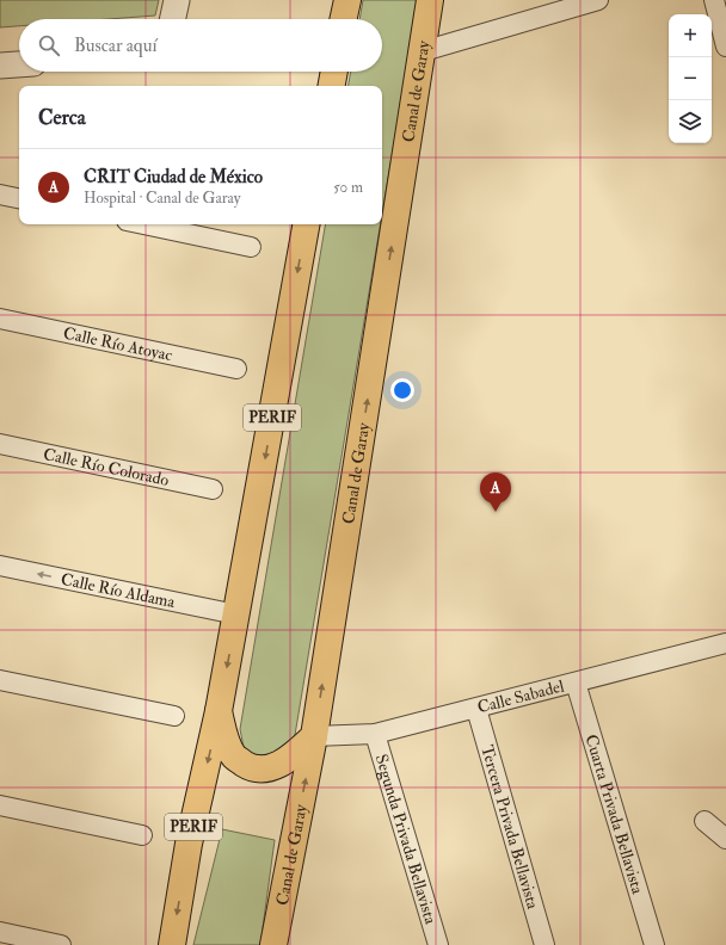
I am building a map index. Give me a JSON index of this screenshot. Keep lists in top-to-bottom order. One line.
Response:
{"streets":{"main road":["Canal de Garay","PERIF"],"street":["Calle Río Atoyac","Calle Río Colorado","Calle Río Aldama","Calle Sabadel","Cuarta Privada Bellavista","Tercera Privada Bellavista","Segunda Privada Bellavista"]},"crossings":[["Canal de Garay","Calle Sabadel"],["PERIF","Calle Río Aldama"],["Calle Sabadel","Cuarta Privada Bellavista"],["Calle Sabadel","Tercera Privada Bellavista"],["Calle Sabadel","Segunda Privada Bellavista"]],"page":{"map_buttons":["+","−"],"search":"Buscar aquí","heading":"Cerca","list":[{"mark":"A","name":"CRIT Ciudad de México","note":"Hospital · Canal de Garay","value":"50 m"}],"pins":"A"}}
